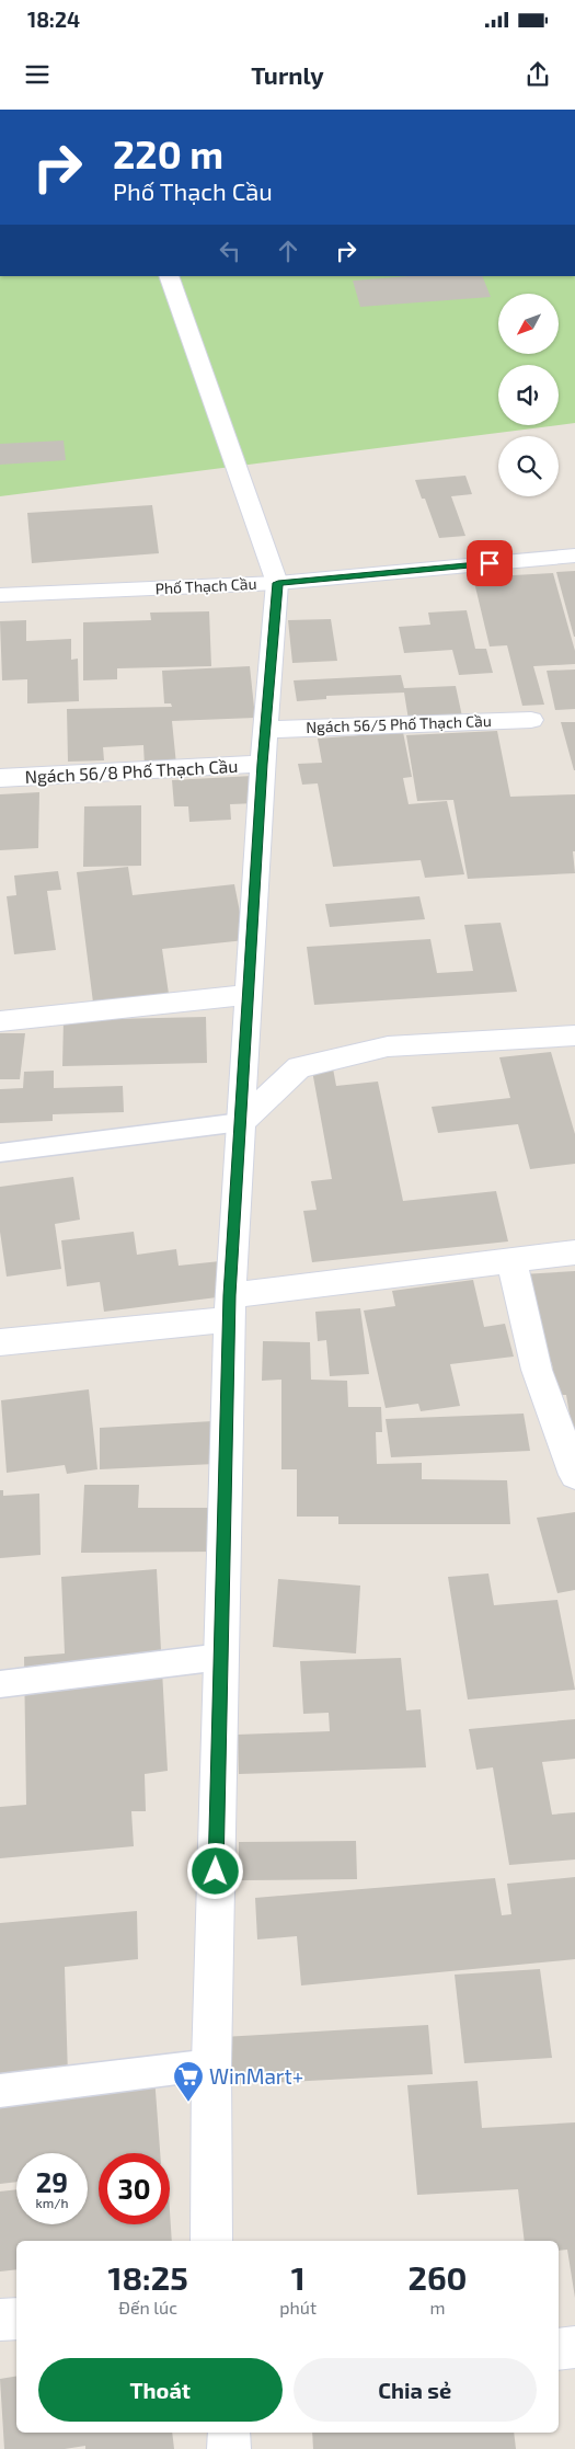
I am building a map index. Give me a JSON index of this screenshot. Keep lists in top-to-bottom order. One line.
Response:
{"streets":{"street":["Phố Thạch Cầu","Ngách 56/5 Phố Thạch Cầu","Ngách 56/8 Phố Thạch Cầu"]},"places":{"supermarket":["WinMart+"]},"north":"bottom left","page":{"status":"18:24","header":"Turnly","turn":["220 m","Phố Thạch Cầu"],"speed":"29 km/h","limit":"30","eta":["18:25","Đến lúc","1","phút","260","m"],"buttons":["Thoát","Chia sẻ"]}}
